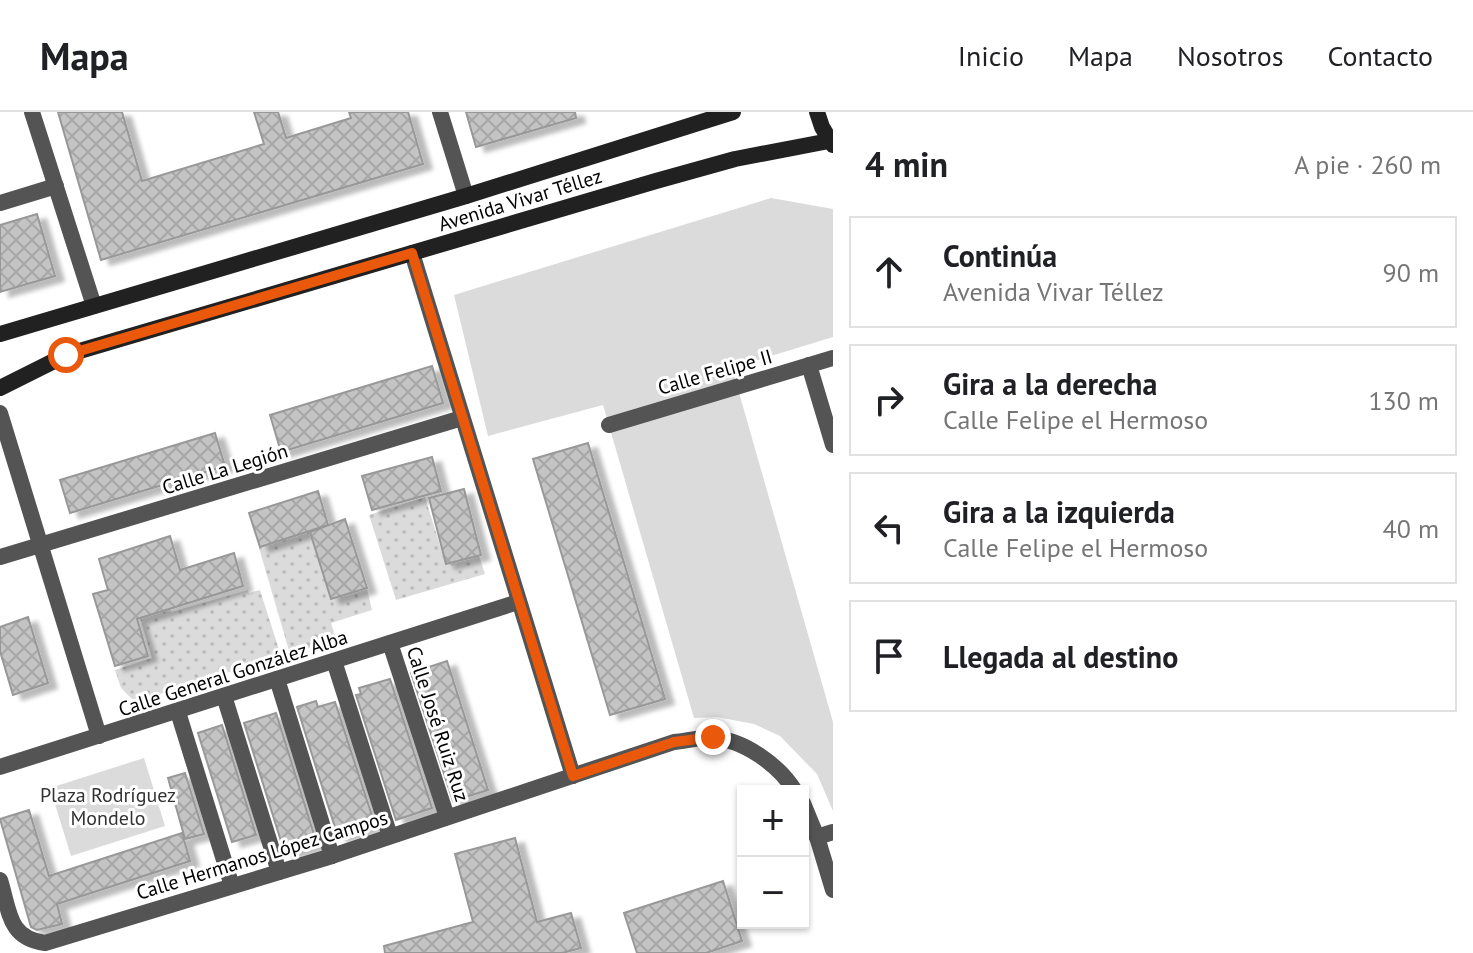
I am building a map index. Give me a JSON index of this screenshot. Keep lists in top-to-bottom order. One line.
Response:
{"streets":{"street":["Avenida Vivar Téllez","Calle Felipe II","Calle La Legión","Calle General González Alba","Calle José Ruiz Ruz","Calle Hermanos López Campos"]},"crossings":[["Calle La Legión","Calle General González Alba"],["Calle General González Alba","Calle José Ruiz Ruz"],["Calle José Ruiz Ruz","Calle Hermanos López Campos"]],"parks":["Plaza Rodríguez Mondelo"],"page":{"header":"Mapa","nav":["Inicio","Mapa","Nosotros","Contacto"],"heading":["4 min","A pie · 260 m"],"list":[["Continúa","Avenida Vivar Téllez","90 m"],["Gira a la derecha","Calle Felipe el Hermoso","130 m"],["Gira a la izquierda","Calle Felipe el Hermoso","40 m"],"Llegada al destino"],"map_buttons":["+","−"]}}
